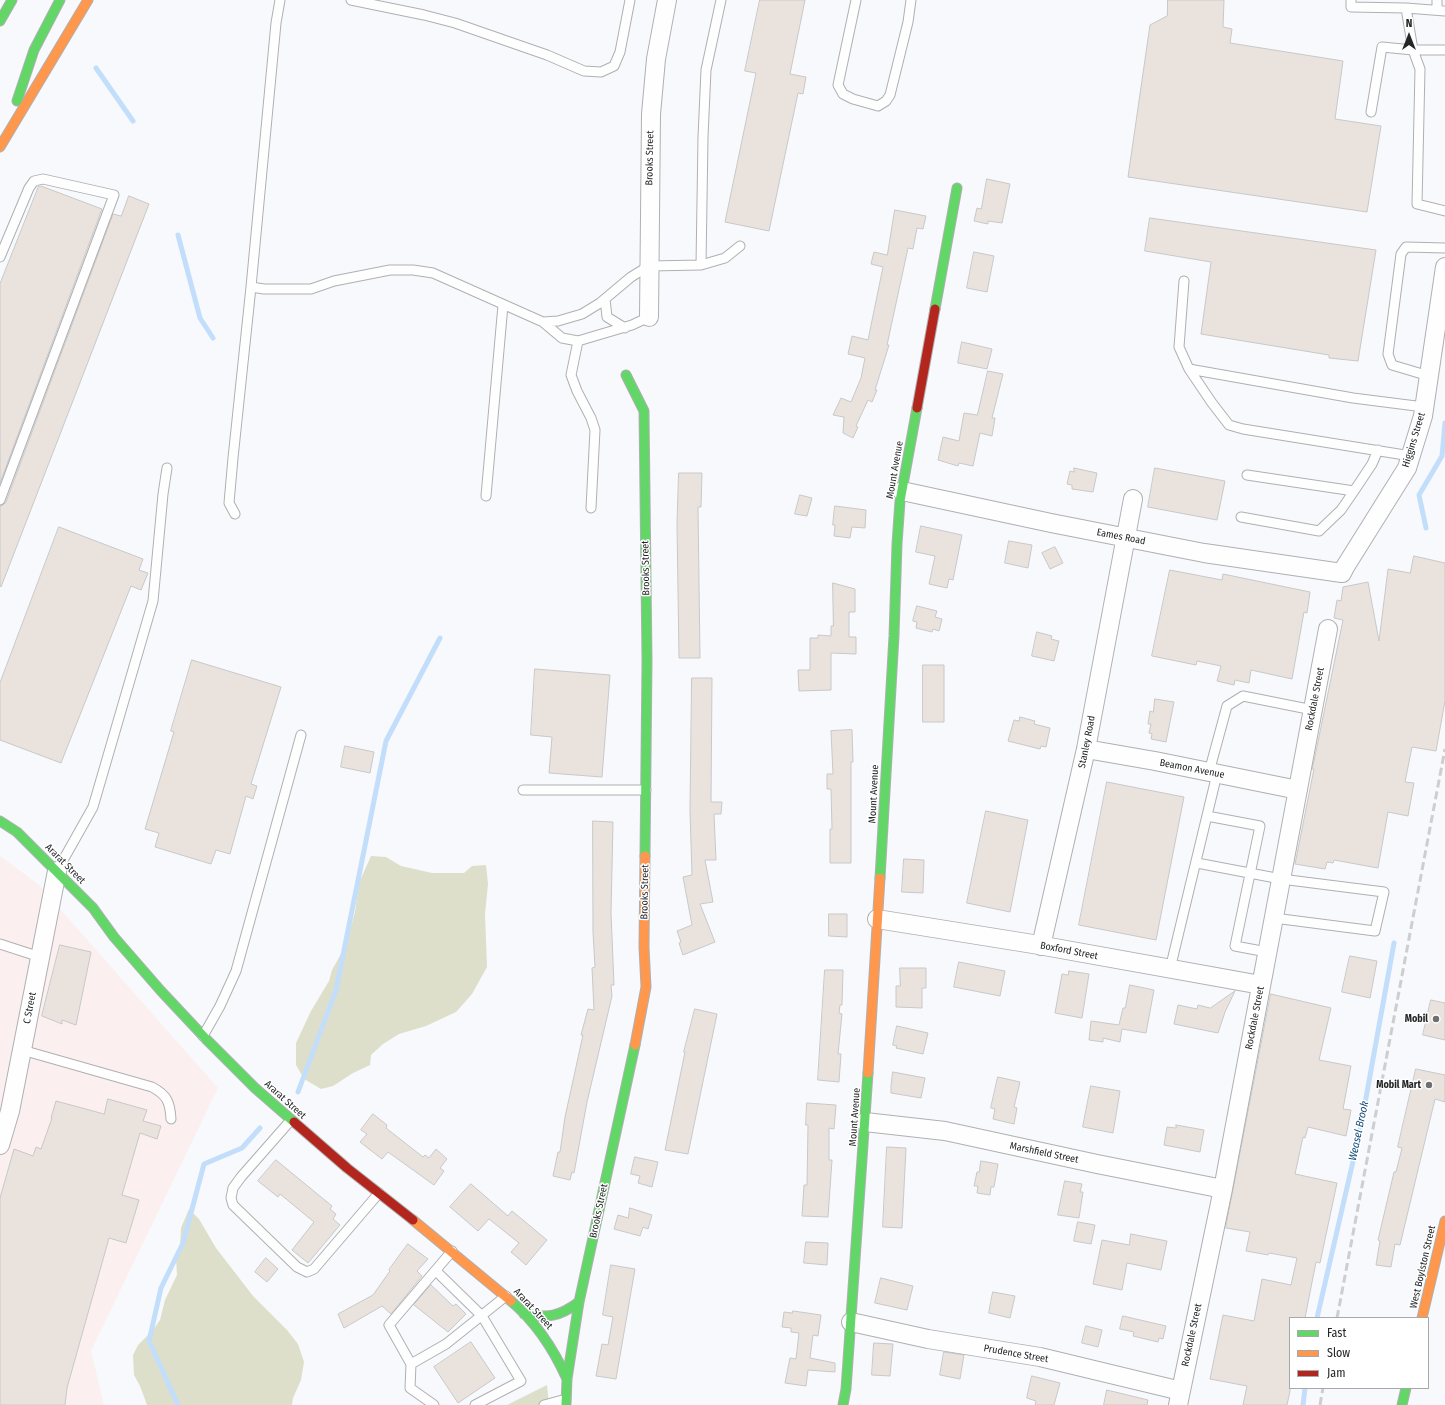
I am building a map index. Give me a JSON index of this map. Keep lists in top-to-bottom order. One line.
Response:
{"streets":{"main road":["Brooks Street","Mount Avenue","Ararat Street","West Boylston Street"],"street":["Higgins Street","Eames Road","Rockdale Street","Stanley Road","Beamon Avenue","Boxford Street","C Street","Marshfield Street","Prudence Street"]},"crossings":[["Brooks Street","Ararat Street"],["Higgins Street","Eames Road"],["Mount Avenue","Eames Road"],["Mount Avenue","Boxford Street"],["Mount Avenue","Marshfield Street"],["Mount Avenue","Prudence Street"],["Eames Road","Stanley Road"],["Rockdale Street","Beamon Avenue"],["Rockdale Street","Boxford Street"],["Rockdale Street","Marshfield Street"],["Rockdale Street","Prudence Street"],["Stanley Road","Beamon Avenue"],["Stanley Road","Boxford Street"],["Ararat Street","C Street"]],"water":["Weasel Brook"],"places":["Mobil","Mobil Mart"],"legend":["Fast","Slow","Jam"],"north":"top"}
